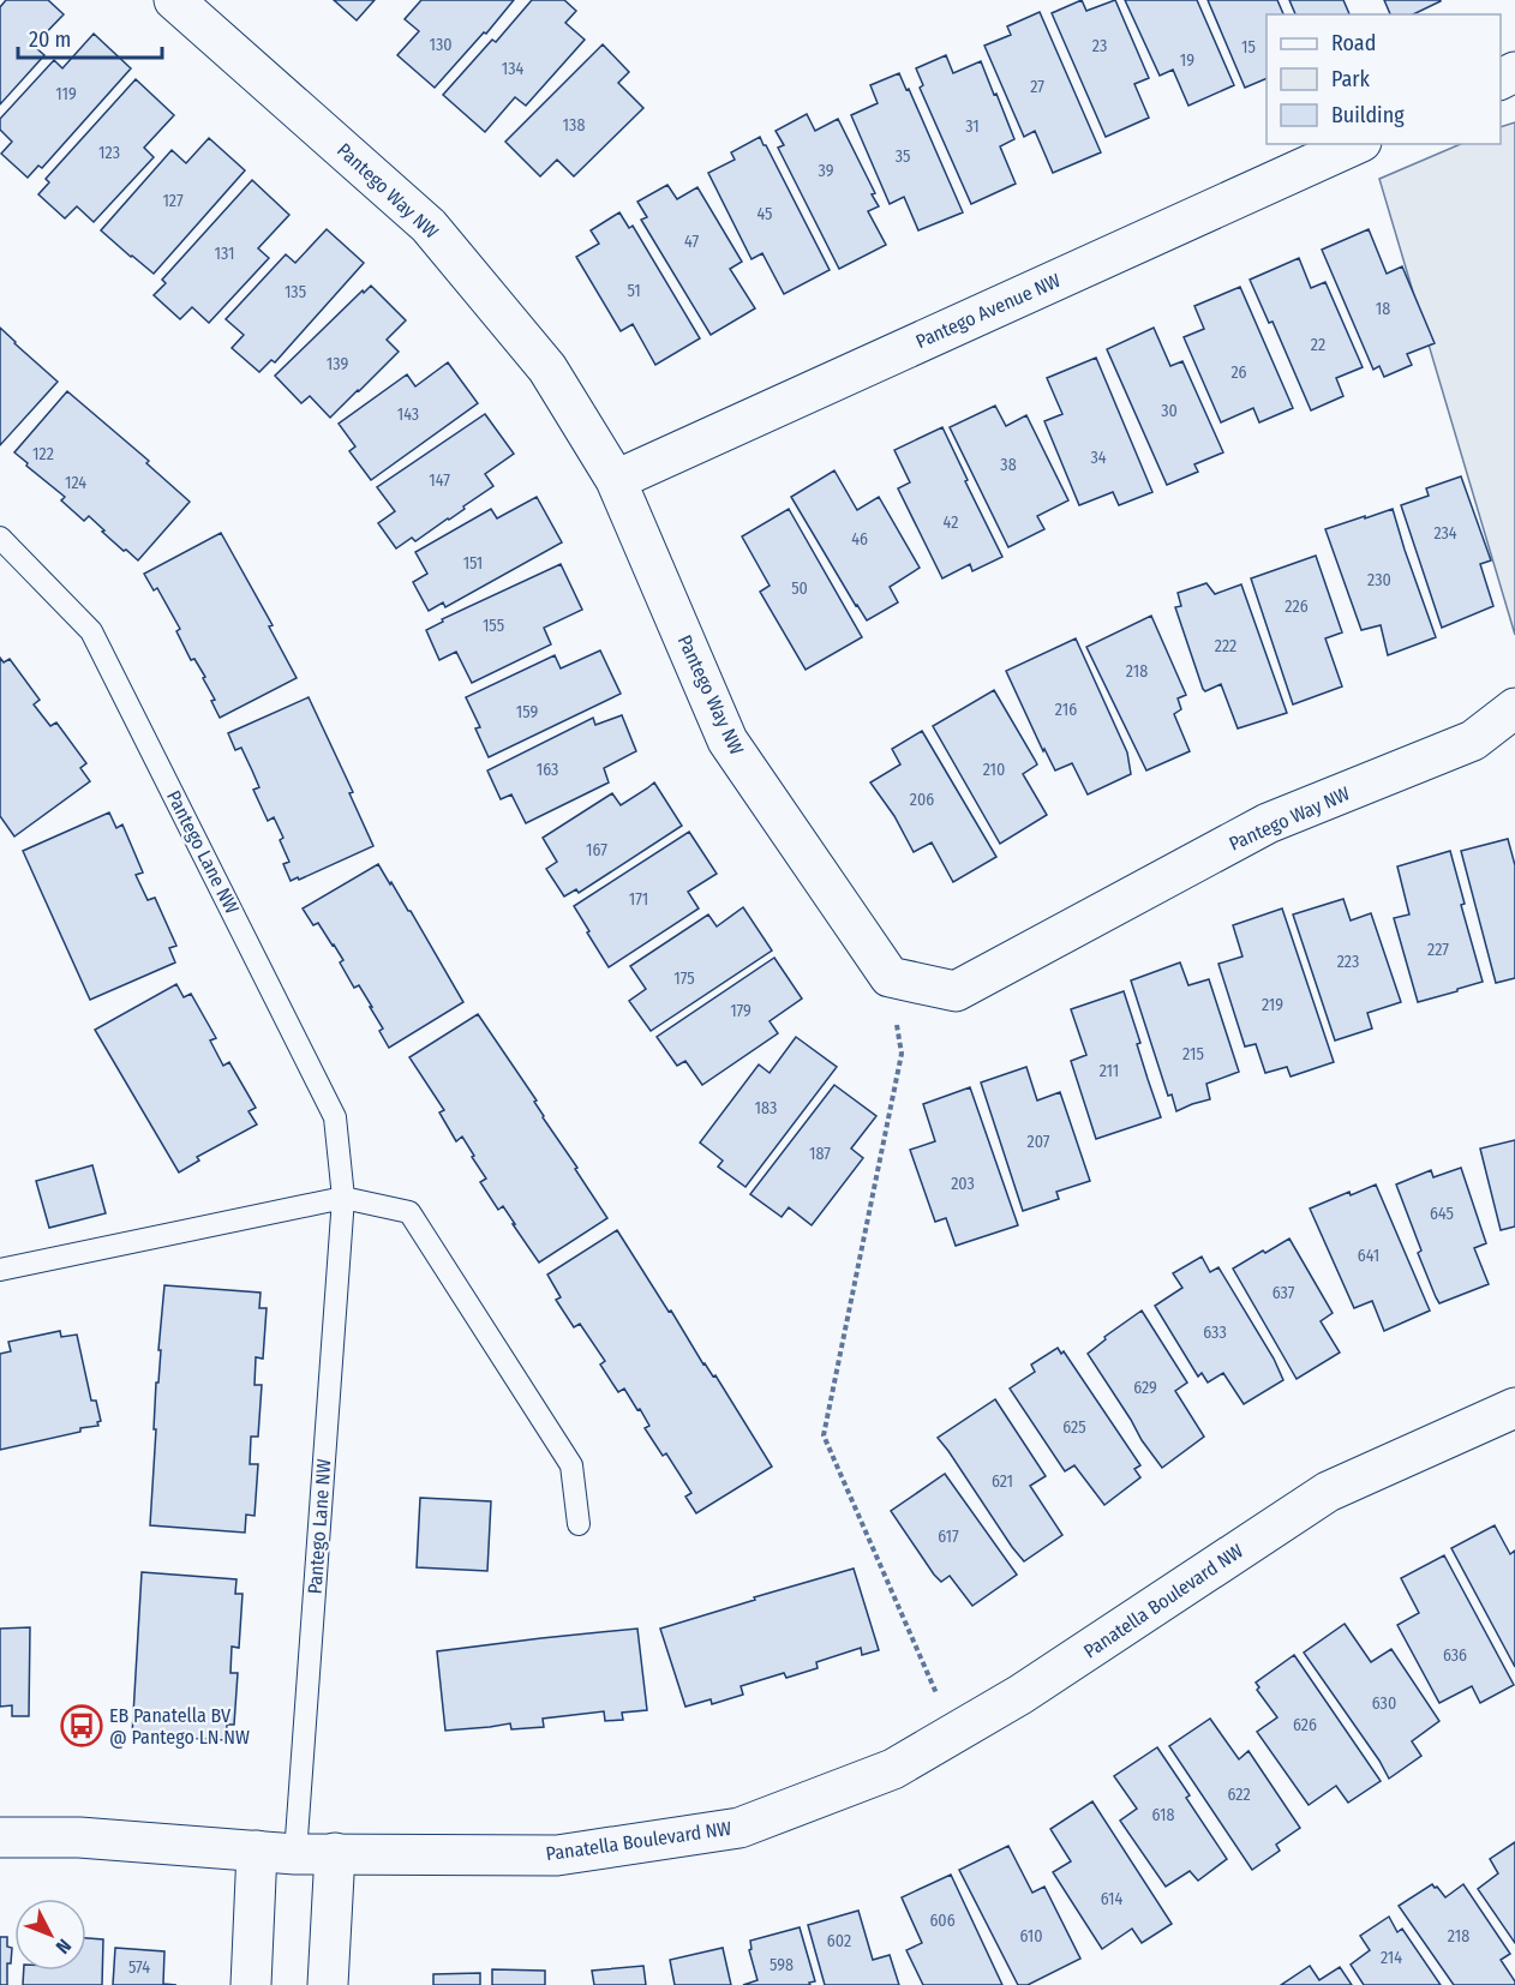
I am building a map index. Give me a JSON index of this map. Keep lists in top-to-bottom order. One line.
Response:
{"streets":{"street":["Pantego Way NW","Pantego Avenue NW","Panatella Boulevard NW"],"lane":["Pantego Lane NW"]},"crossings":[["Pantego Way NW","Pantego Avenue NW"],["Pantego Lane NW","Panatella Boulevard NW"]],"places":{"bus stop":["EB Panatella BV @ Pantego LN NW"]},"house_numbers":["130","23","15","19","134","27","119","138","31","123","35","39","127","45","47","131","51","135","18","22","139","26","30","143","122","34","38","147","124","42","234","46","151","230","50","226","155","222","218","216","159","163","210","206","167","171","227","223","175","219","179","215","211","183","207","187","203","645","641","637","633","629","625","621","617","636","630","626","622","618","614","606","610","218","602","214","598","574"],"legend":["Road","Park","Building"],"scale_bar":"20 m","north":"bottom right"}
